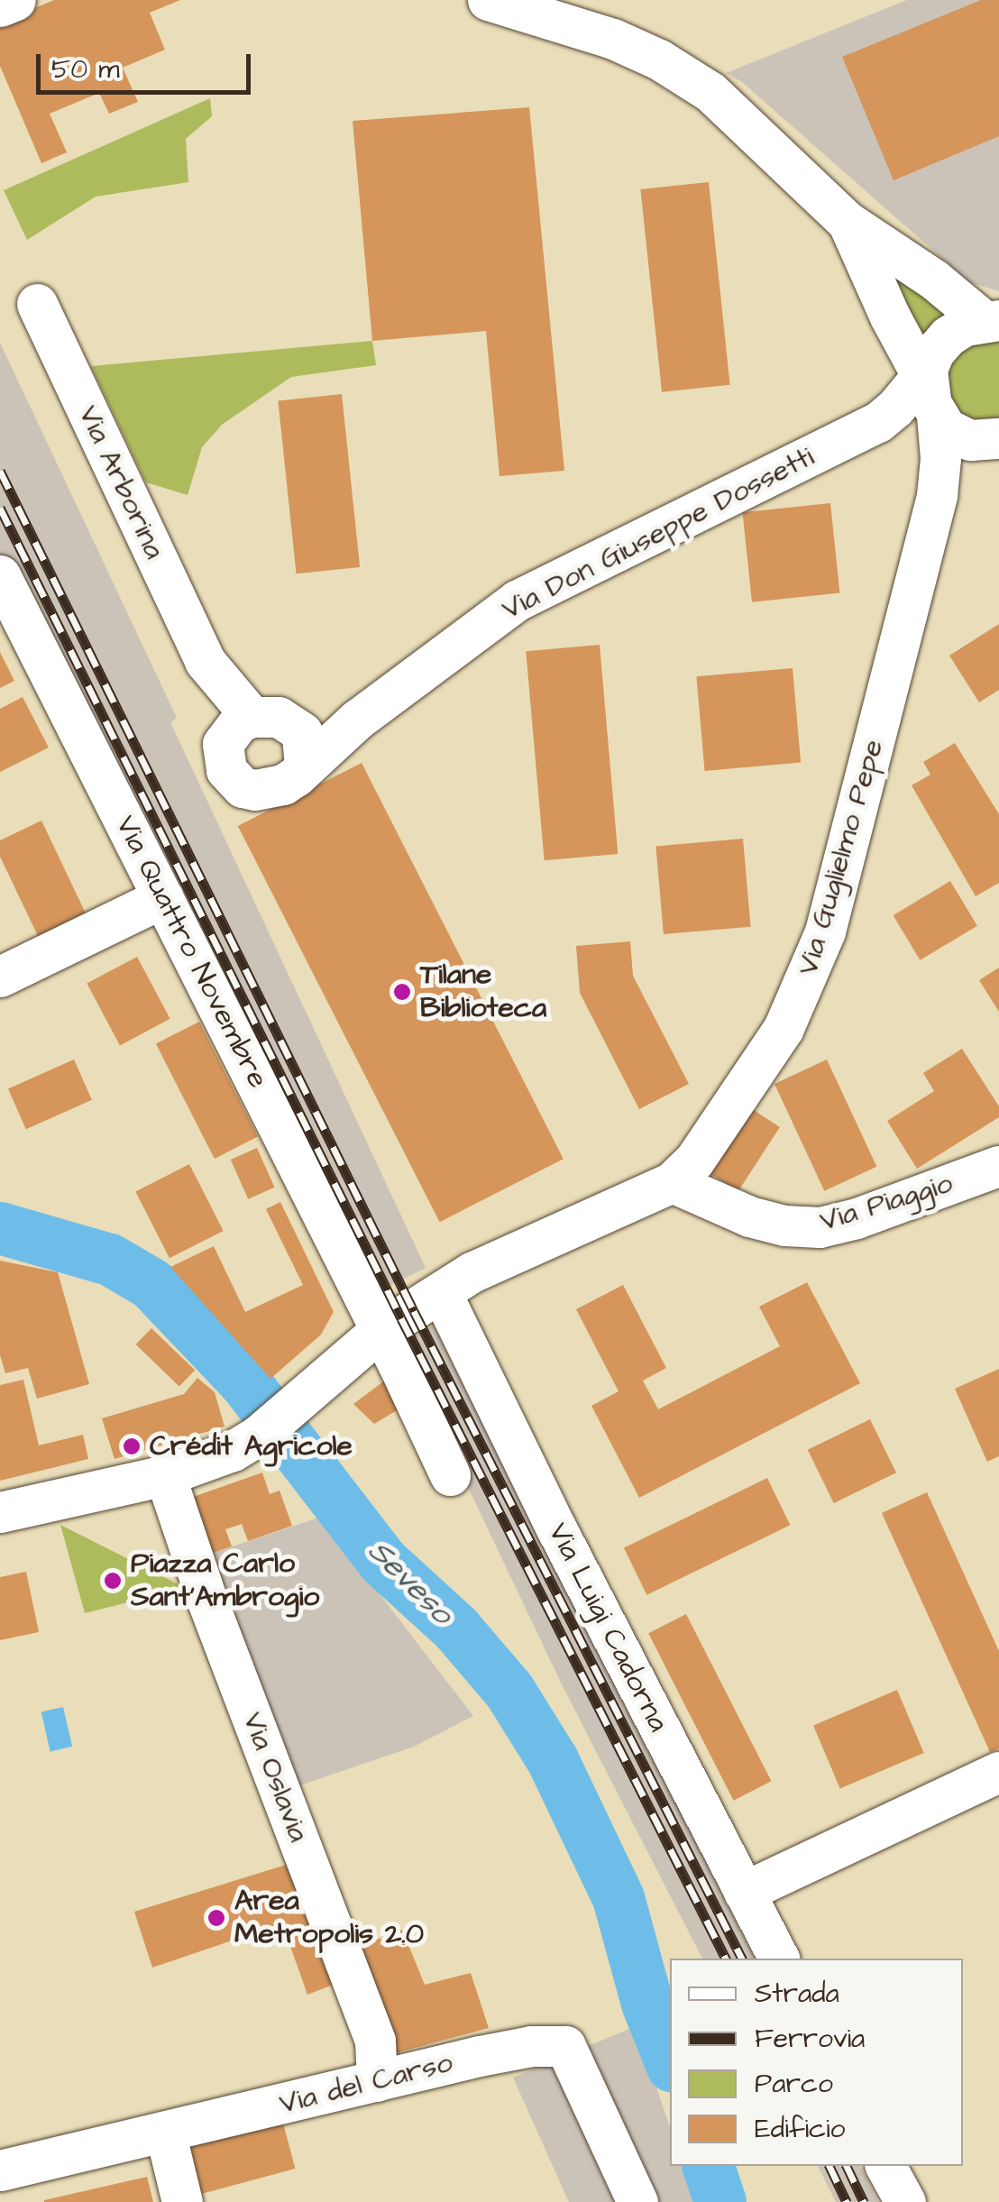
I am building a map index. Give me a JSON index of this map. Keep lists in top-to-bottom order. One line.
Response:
{"streets":{"street":["Via Arborina","Via Don Giuseppe Dossetti","Via Guglielmo Pepe","Via Quattro Novembre","Via Piaggio","Via Luigi Cadorna","Via Oslavia","Via del Carso"]},"crossings":[["Via Arborina","Via Don Giuseppe Dossetti"],["Via Don Giuseppe Dossetti","Via Guglielmo Pepe"],["Via Guglielmo Pepe","Via Quattro Novembre"],["Via Guglielmo Pepe","Via Piaggio"],["Via Guglielmo Pepe","Via Luigi Cadorna"],["Via Guglielmo Pepe","Via Oslavia"],["Via Oslavia","Via del Carso"]],"water":["Seveso"],"places":["Tilane Biblioteca","Crédit Agricole","Piazza Carlo Sant'Ambrogio","Area Metropolis 2.0"],"legend":["Strada","Ferrovia","Parco","Edificio"],"scale_bar":"50 m"}
